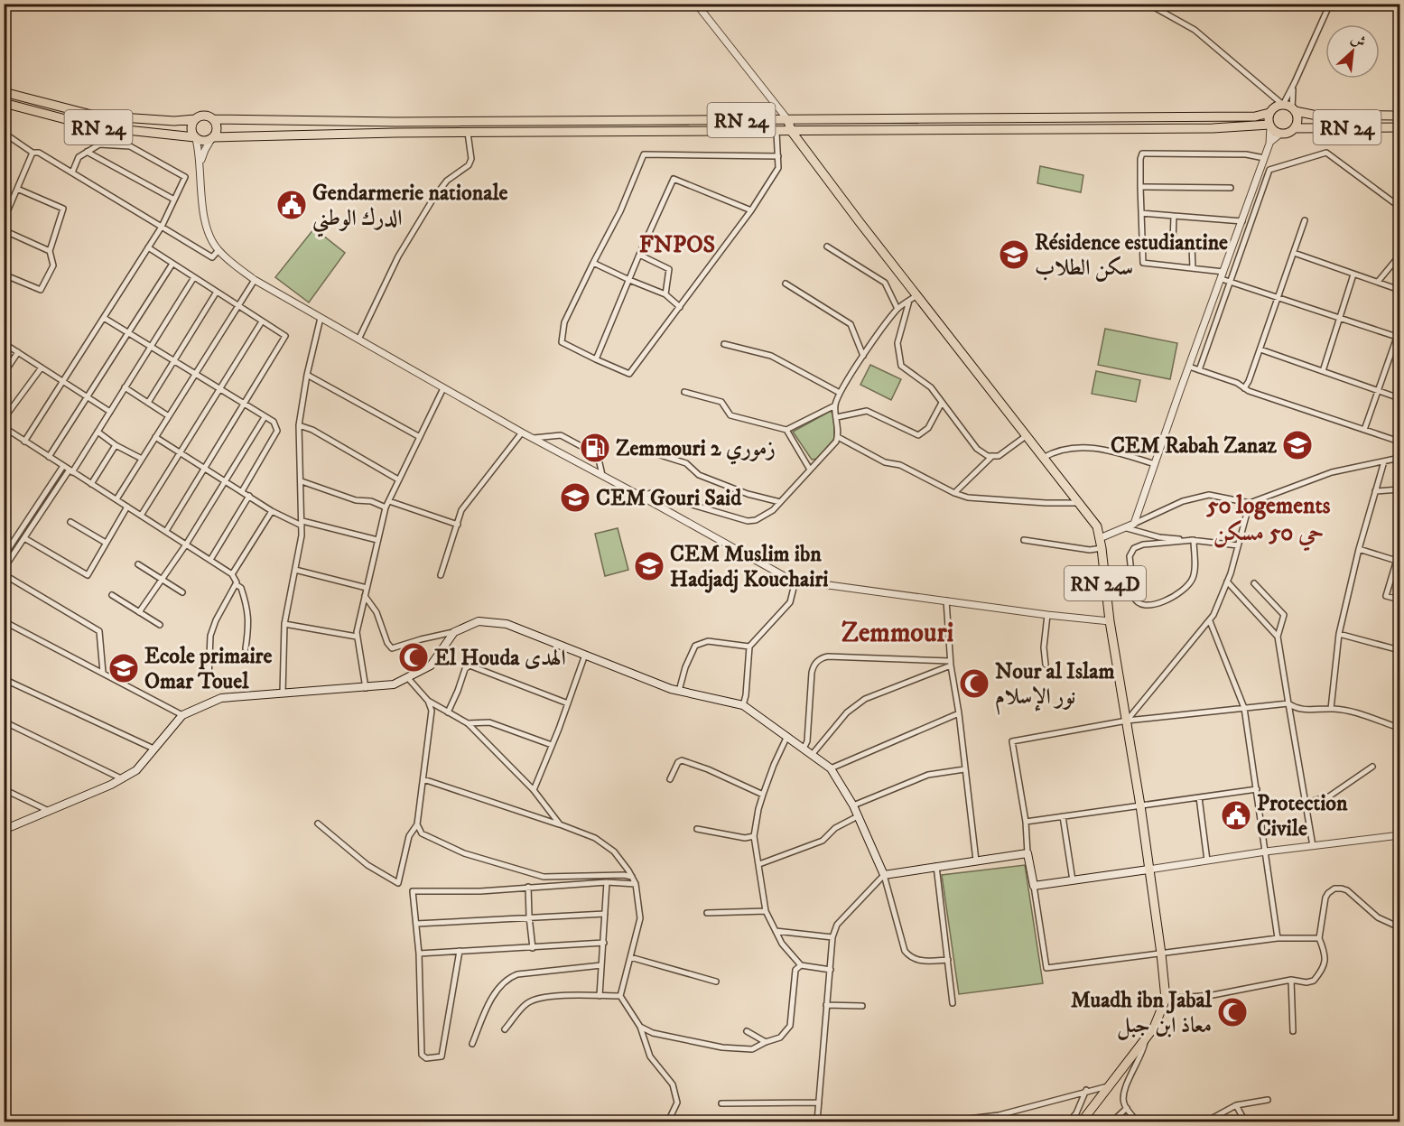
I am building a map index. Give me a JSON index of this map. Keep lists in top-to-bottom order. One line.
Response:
{"streets":{"main road":["RN 24","RN 24D"]},"crossings":[["RN 24","RN 24D"]],"districts":["FNPOS","50 logements حي 50 مسكن","Zemmouri"],"places":{"public building":["Gendarmerie nationale الدرك الوطني","Protection Civile"],"school or university":["Résidence estudiantine سكن الطلاب","CEM Rabah Zanaz","CEM Gouri Said","CEM Muslim ibn Hadjadj Kouchairi","Ecole primaire Omar Touel"],"fuel station":["Zemmouri 2 زموري"],"mosque":["El Houda الهدى","Nour al Islam نور الإسلام","Muadh ibn Jabal معاذ ابن جبل"]},"north":"top right"}
